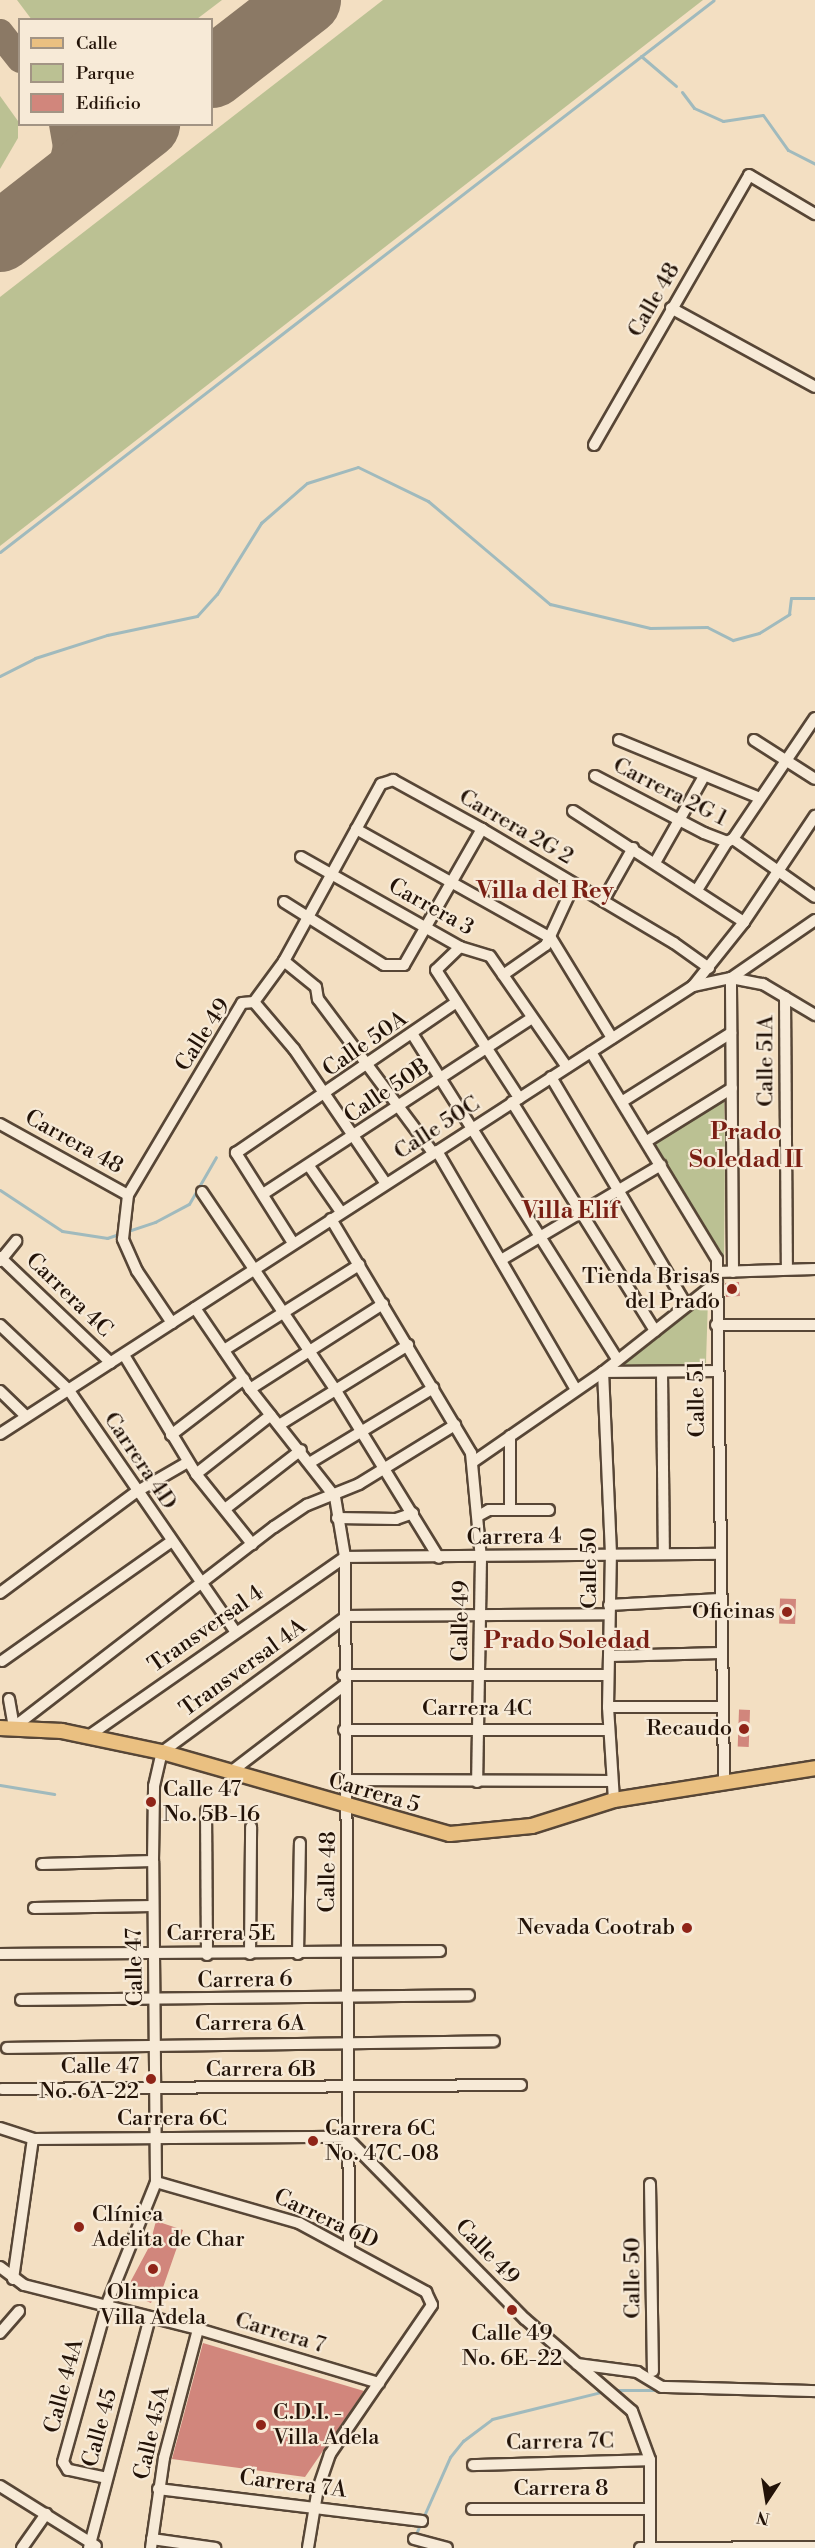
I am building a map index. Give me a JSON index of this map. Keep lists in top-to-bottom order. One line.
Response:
{"streets":{"main road":["Carrera 5"],"street":["Calle 48","Carrera 2G 1","Carrera 2G 2","Carrera 3","Calle 49","Calle 50A","Calle 51A","Calle 50B","Calle 50C","Carrera 48","Carrera 4C","Calle 51","Carrera 4D","Carrera 4","Calle 50","Transversal 4","Transversal 4A","Carrera 5E","Calle 47","Carrera 6","Carrera 6A","Carrera 6B","Carrera 6C","Carrera 6D","Carrera 7","Calle 44A","Calle 45","Calle 45A","Carrera 7C","Carrera 7A","Carrera 8"]},"crossings":[["Calle 48","Calle 49"],["Calle 48","Carrera 4C"],["Calle 48","Carrera 4"],["Calle 48","Transversal 4"],["Calle 48","Transversal 4A"],["Calle 48","Carrera 5"],["Calle 48","Carrera 5E"],["Calle 48","Carrera 6"],["Calle 48","Carrera 6A"],["Calle 48","Carrera 6B"],["Calle 48","Carrera 6C"],["Calle 48","Carrera 6D"],["Carrera 2G 1","Calle 50C"],["Carrera 2G 2","Calle 49"],["Carrera 2G 2","Calle 50C"],["Carrera 3","Calle 49"],["Carrera 3","Calle 50B"],["Carrera 3","Calle 50C"],["Calle 49","Calle 50C"],["Calle 49","Carrera 48"],["Calle 49","Carrera 4C"],["Calle 49","Carrera 4"],["Calle 49","Carrera 5"],["Calle 49","Carrera 6C"],["Calle 49","Carrera 7C"],["Calle 50A","Calle 50B"],["Calle 50C","Carrera 4C"],["Calle 50C","Calle 51"],["Calle 50C","Carrera 4D"],["Carrera 4C","Calle 50"],["Calle 51","Carrera 4"],["Calle 51","Carrera 5"],["Carrera 4D","Transversal 4"],["Carrera 4","Calle 50"],["Carrera 4","Transversal 4"],["Calle 50","Carrera 5"],["Transversal 4","Carrera 5"],["Transversal 4A","Carrera 5"],["Transversal 4A","Calle 47"],["Carrera 5","Calle 47"],["Carrera 5E","Calle 47"],["Calle 47","Carrera 6"],["Calle 47","Carrera 6A"],["Calle 47","Carrera 6B"],["Calle 47","Carrera 6C"],["Calle 47","Carrera 6D"],["Calle 47","Calle 44A"],["Carrera 6D","Carrera 7"],["Carrera 6D","Calle 44A"],["Carrera 7","Calle 44A"],["Carrera 7","Calle 45"],["Carrera 7","Calle 45A"],["Calle 44A","Calle 45"],["Calle 45A","Carrera 7A"]],"districts":["Villa del Rey","Prado Soledad II","Villa Elif","Prado Soledad"],"places":["Tienda Brisas del Prado","Oficinas","Recaudo","Calle 47 No. 5B-16","Nevada Cootrab","Calle 47 No. 6A-22","Carrera 6C No. 47C-08","Clínica Adelita de Char","Olimpica Villa Adela","Calle 49 No. 6E-22","C.D.I. - Villa Adela"],"legend":["Calle","Parque","Edificio"],"north":"bottom"}
